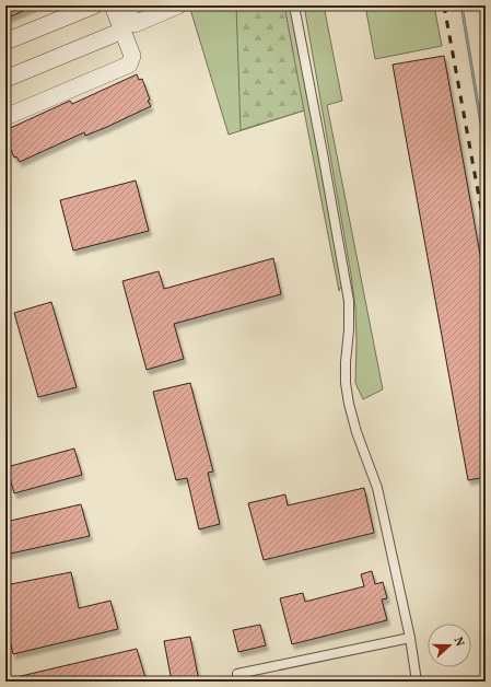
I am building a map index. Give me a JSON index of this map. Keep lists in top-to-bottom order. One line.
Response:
{"north":"right"}
